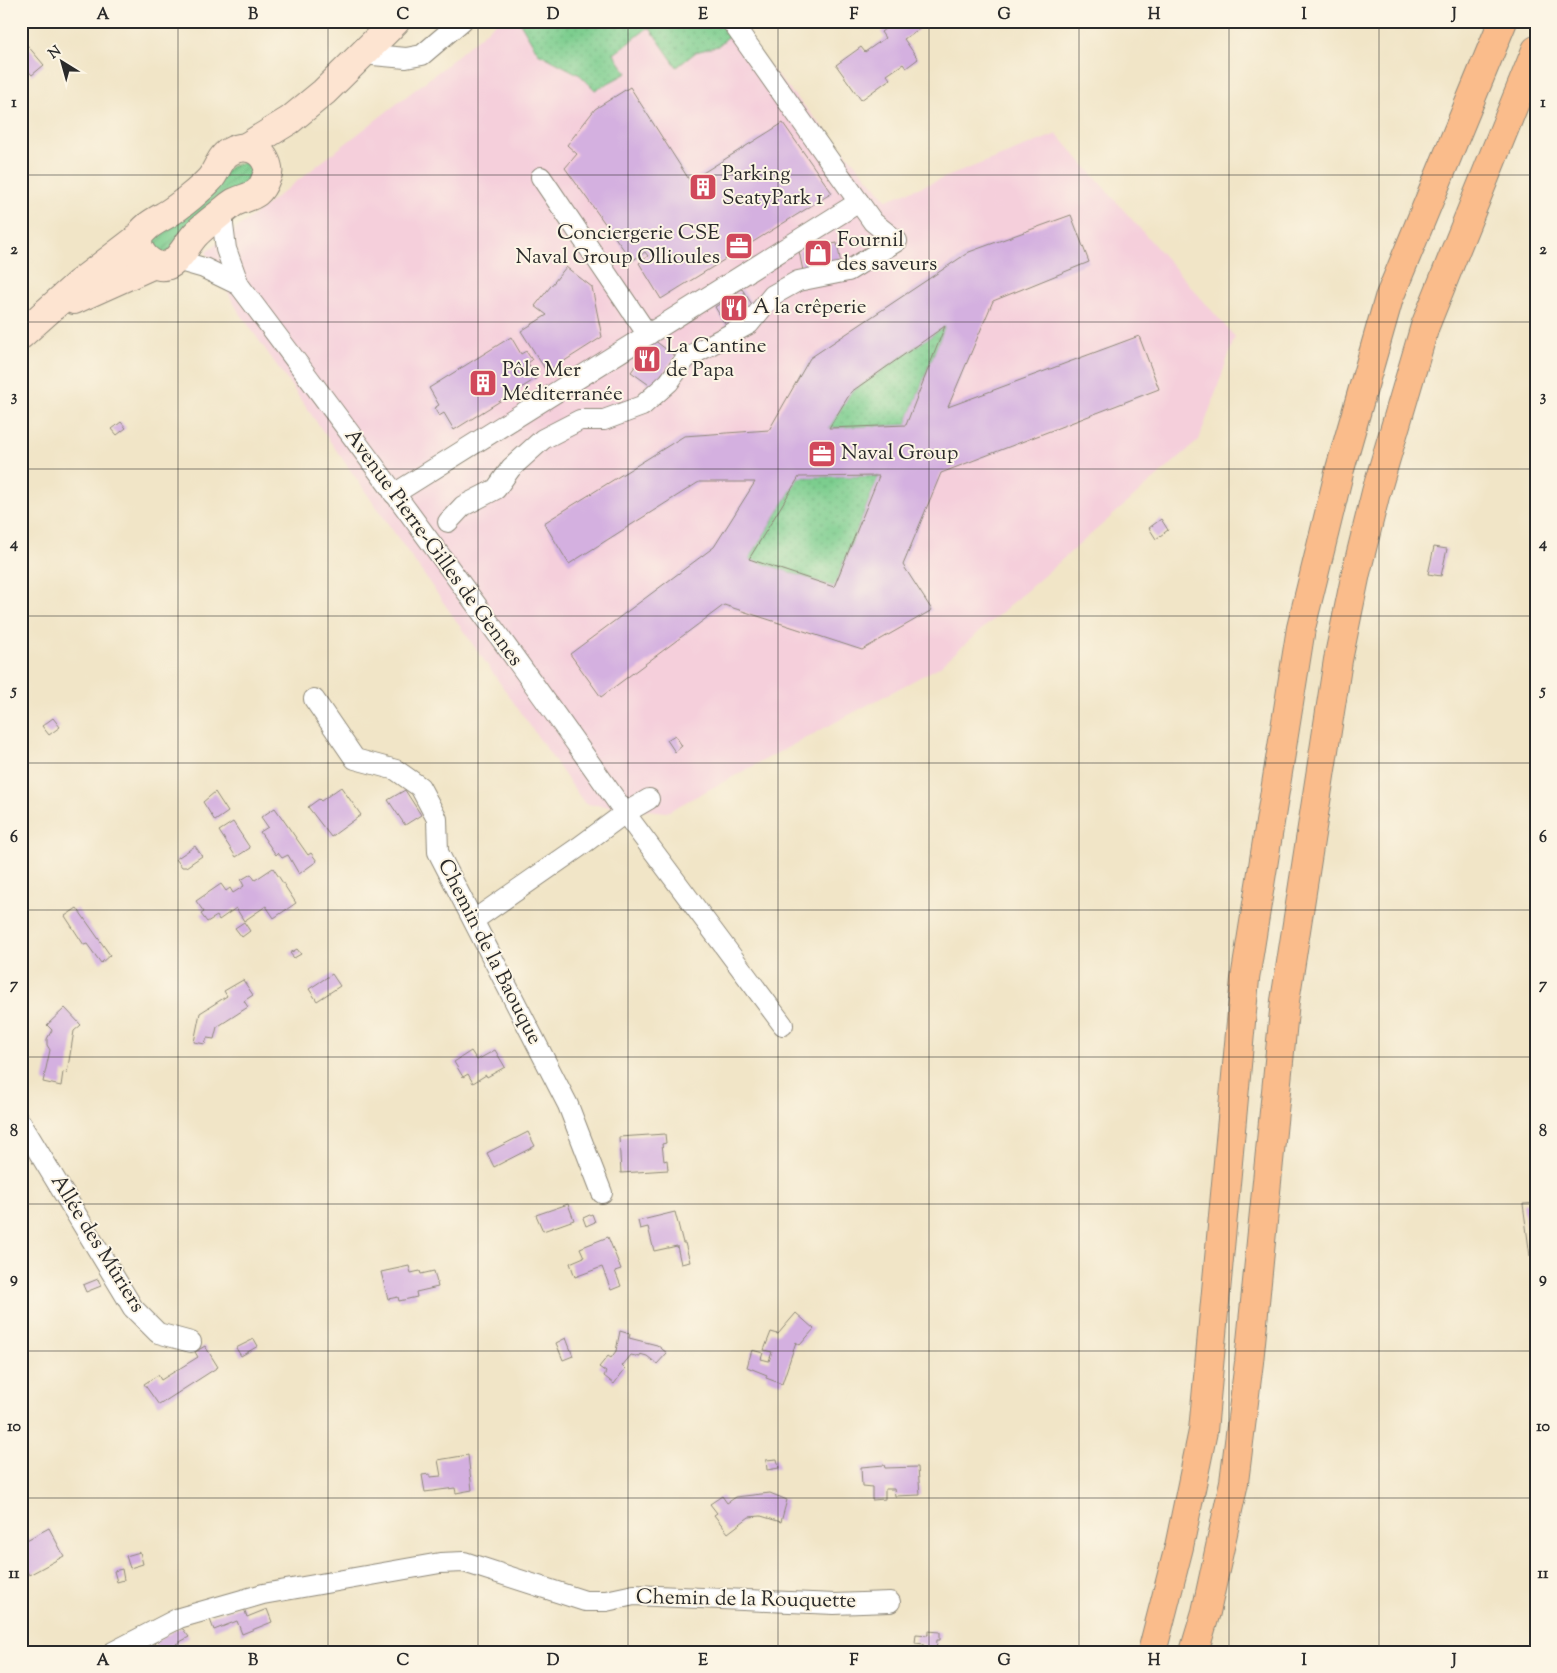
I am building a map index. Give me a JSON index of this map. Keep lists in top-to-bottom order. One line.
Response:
{"streets":{"street":["Avenue Pierre-Gilles de Gennes","Chemin de la Baouque","Allée des Mûriers","Chemin de la Rouquette"]},"places":{"building":["Parking SeatyPark 1","Pôle Mer Méditerranée"],"office":["Conciergerie CSE Naval Group Ollioules","Naval Group"],"shop":["Fournil des saveurs"],"restaurant":["A la crêperie","La Cantine de Papa"]},"north":"top left","grid":{"columns":["A","B","C","D","E","F","G","H","I","J"],"rows":["1","2","3","4","5","6","7","8","9","10","11"]}}
